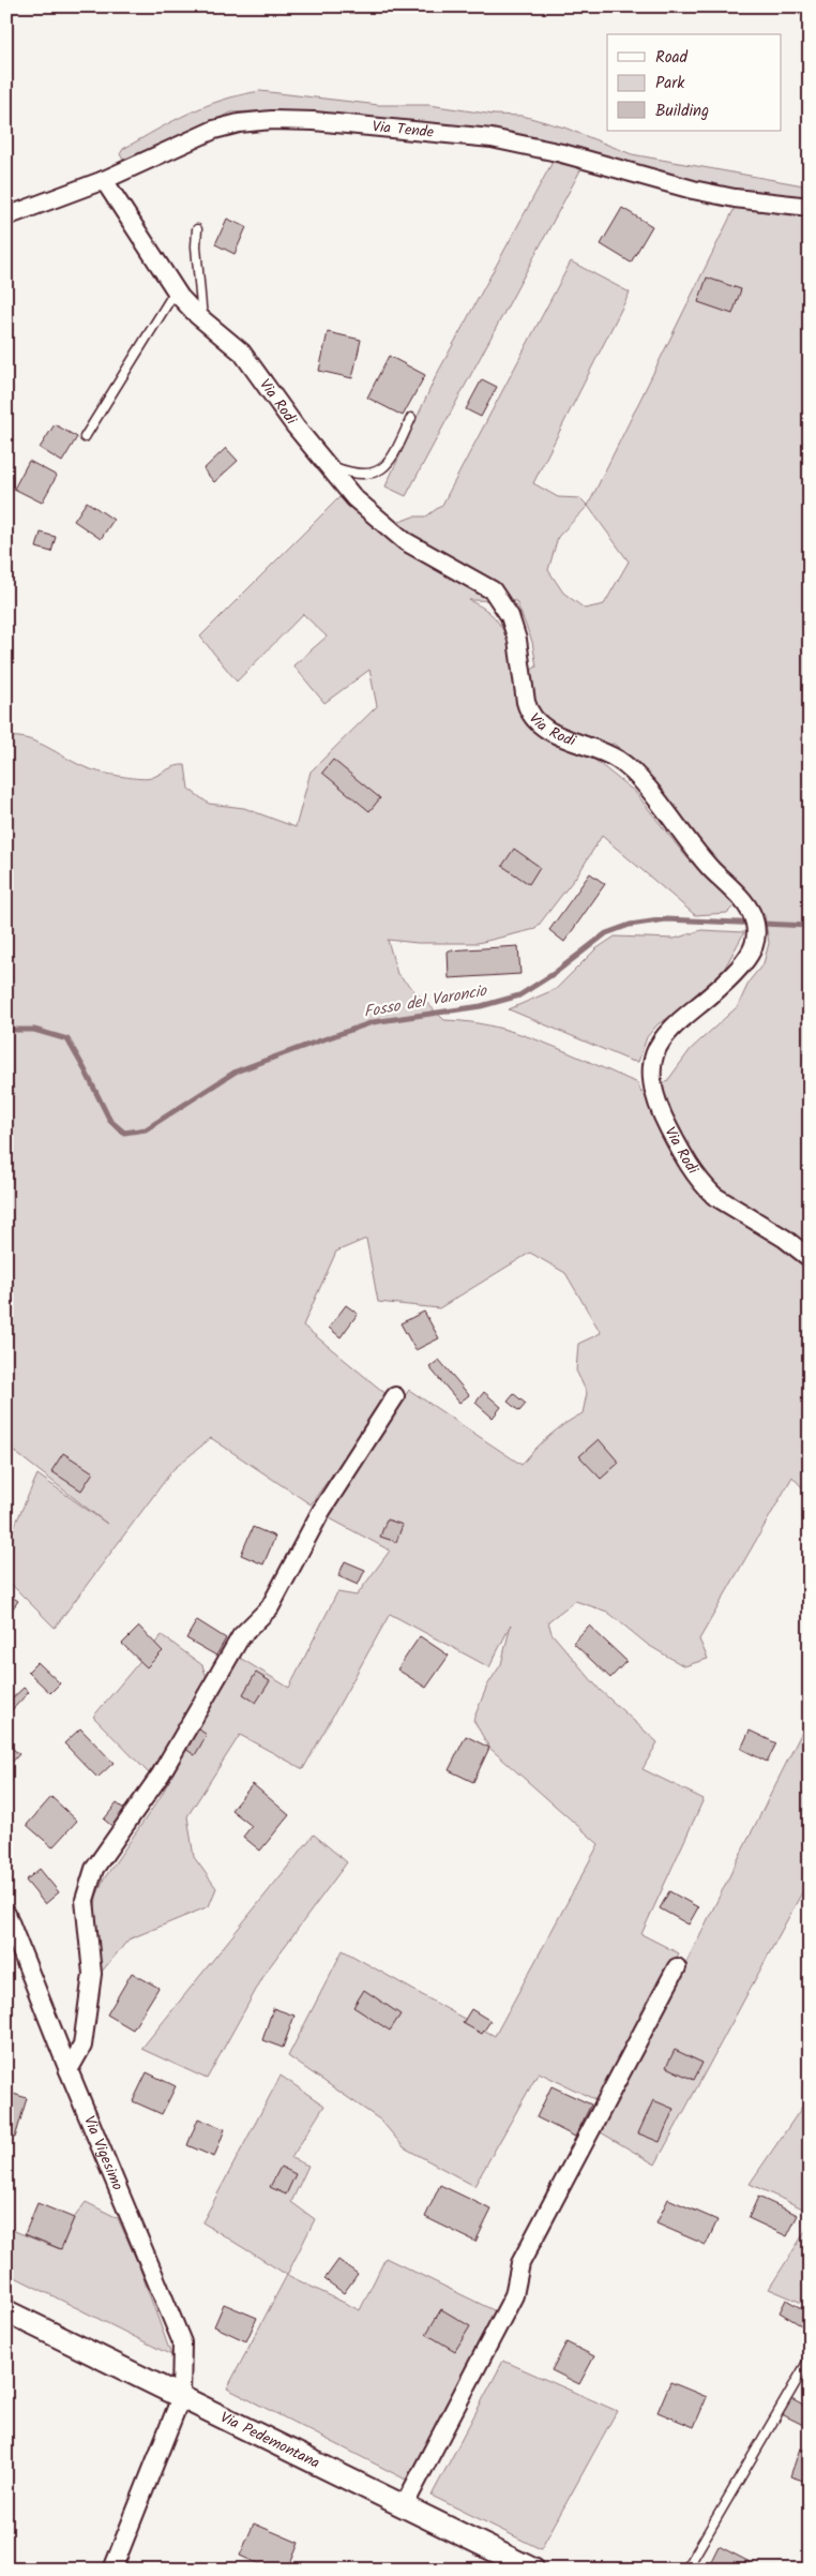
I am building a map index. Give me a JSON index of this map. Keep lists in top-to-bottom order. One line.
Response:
{"streets":{"street":["Via Tende","Via Rodi","Via Vigesimo","Via Pedemontana"]},"crossings":[["Via Tende","Via Rodi"],["Via Vigesimo","Via Pedemontana"]],"water":["Fosso del Varoncio"],"legend":["Road","Park","Building"]}
